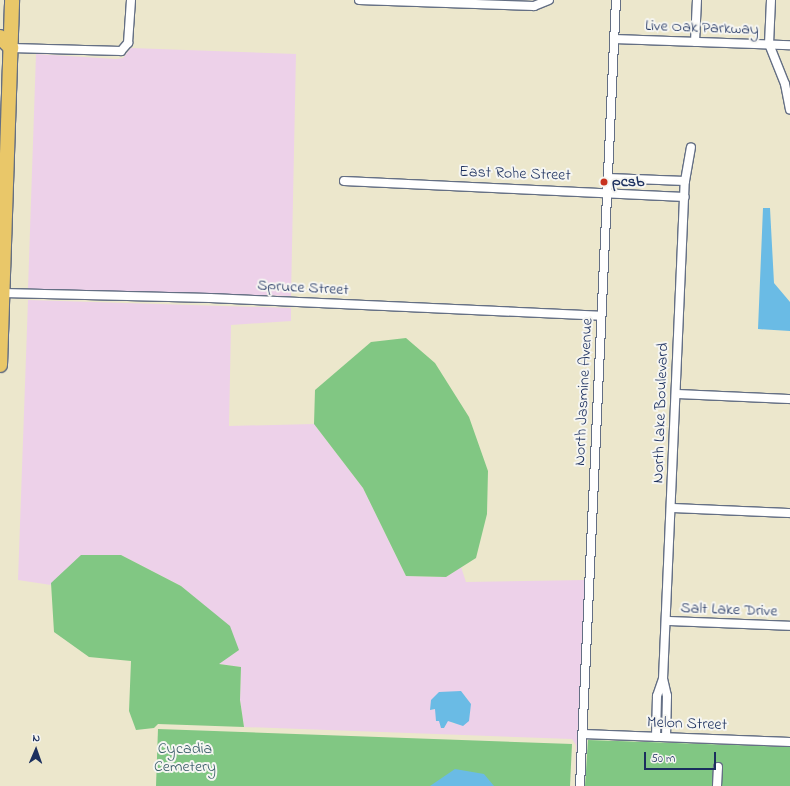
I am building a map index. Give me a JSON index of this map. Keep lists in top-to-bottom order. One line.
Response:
{"streets":{"street":["Live Oak Parkway","East Rohe Street","Spruce Street","North Jasmine Avenue","North Lake Boulevard","Salt Lake Drive","Melon Street"]},"crossings":[["Live Oak Parkway","North Jasmine Avenue"],["East Rohe Street","North Jasmine Avenue"],["East Rohe Street","North Lake Boulevard"],["Spruce Street","North Jasmine Avenue"],["North Jasmine Avenue","Melon Street"],["North Lake Boulevard","Salt Lake Drive"],["North Lake Boulevard","Melon Street"]],"parks":["Cycadia Cemetery"],"places":["pcsb"],"scale_bar":"50 m","north":"top"}
